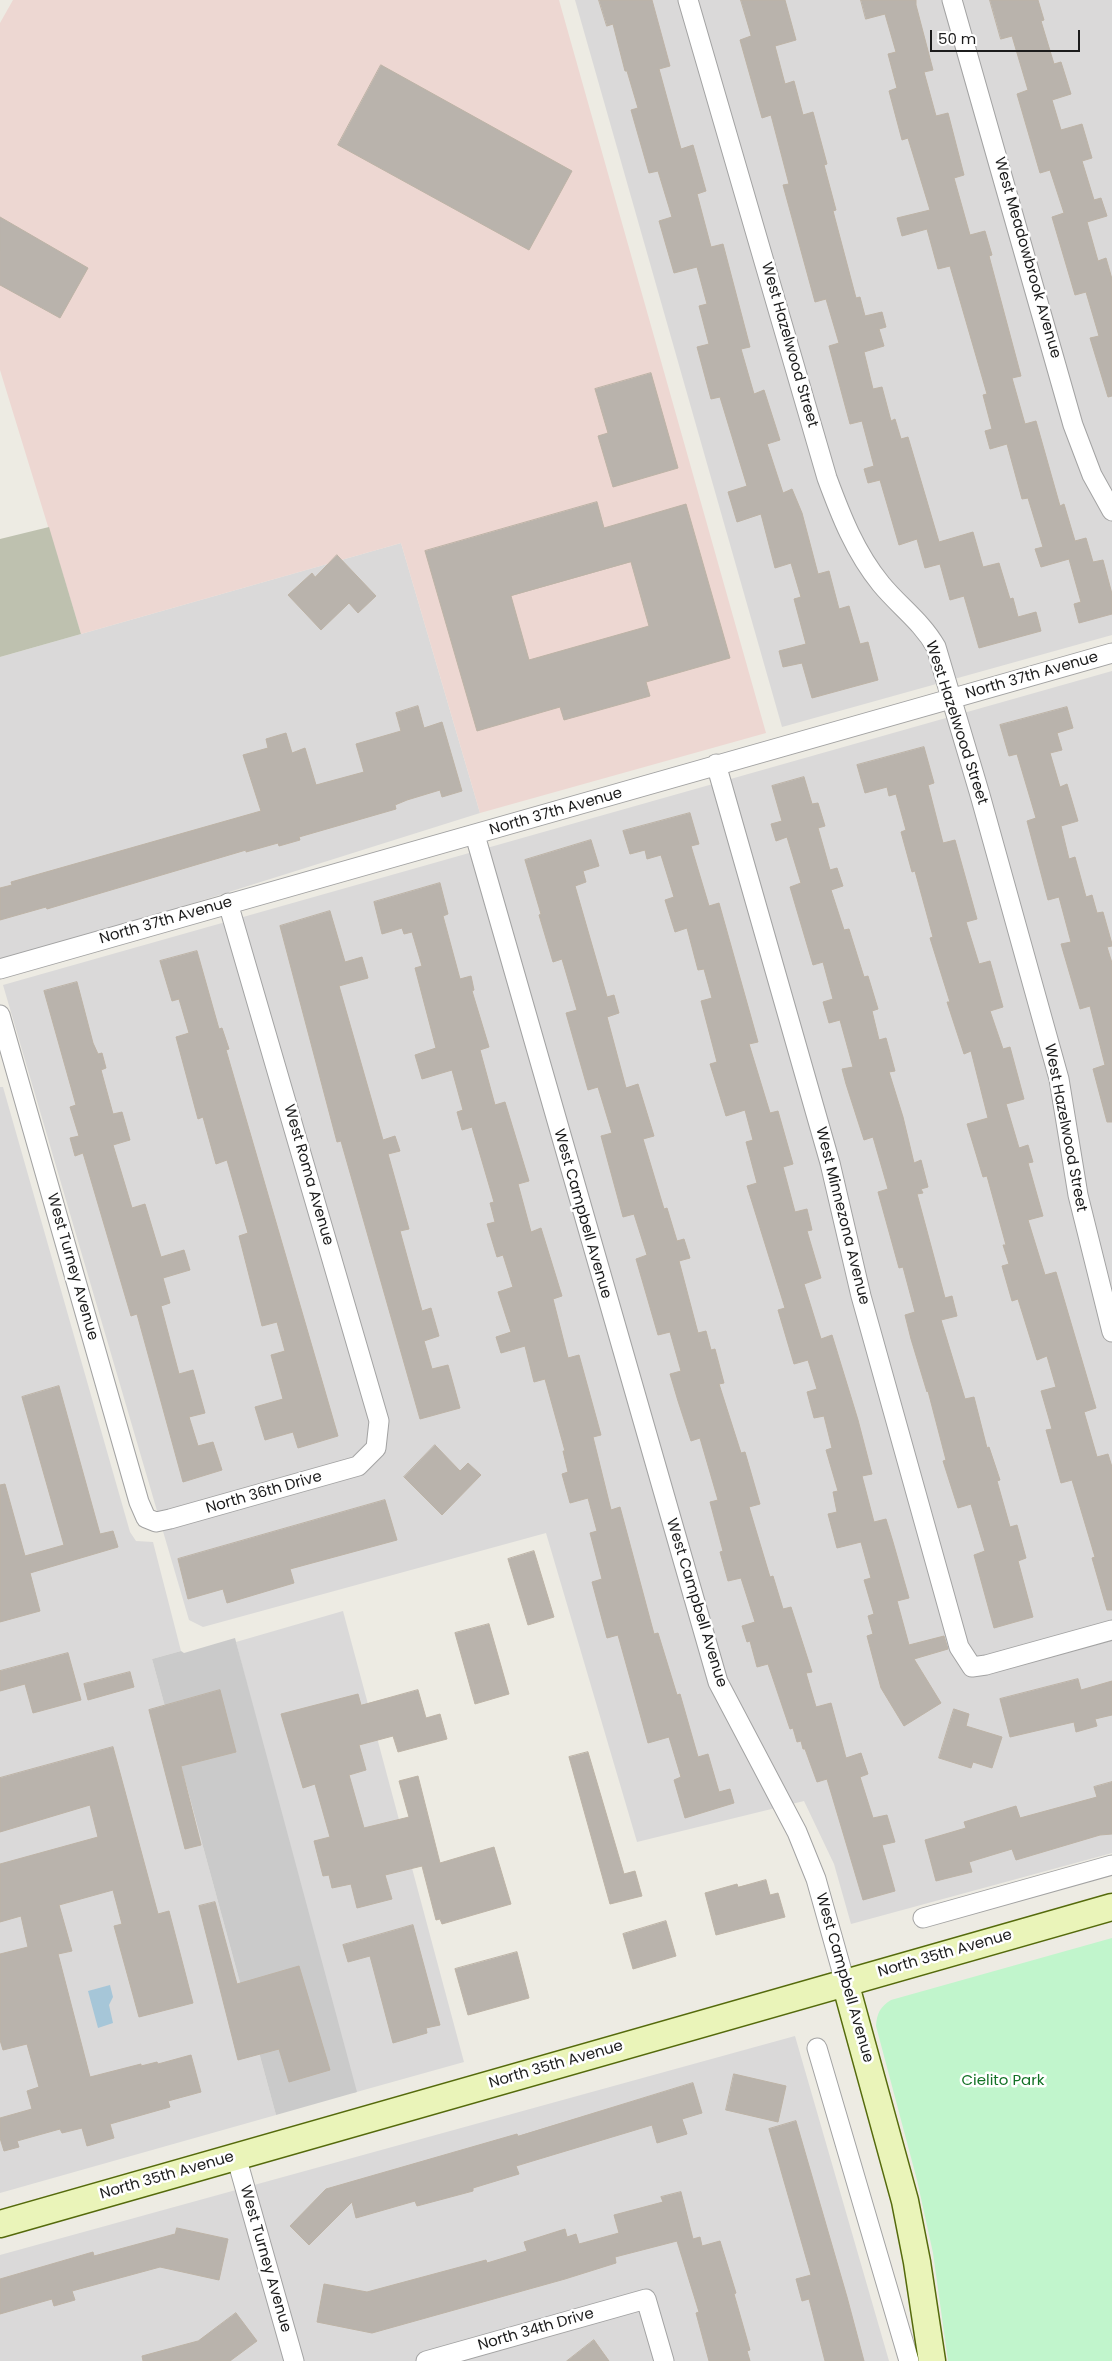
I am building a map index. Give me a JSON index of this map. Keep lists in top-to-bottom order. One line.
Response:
{"streets":{"main road":["West Campbell Avenue","North 35th Avenue"],"street":["West Meadowbrook Avenue","West Hazelwood Street","North 37th Avenue","West Roma Avenue","West Minnezona Avenue","West Turney Avenue","North 36th Drive","North 34th Drive"]},"crossings":[["West Hazelwood Street","North 37th Avenue"],["North 37th Avenue","West Roma Avenue"],["North 37th Avenue","West Campbell Avenue"],["North 37th Avenue","West Minnezona Avenue"],["West Roma Avenue","North 36th Drive"],["West Campbell Avenue","North 35th Avenue"],["West Turney Avenue","North 36th Drive"],["West Turney Avenue","North 35th Avenue"]],"parks":["Cielito Park"],"scale_bar":"50 m"}
